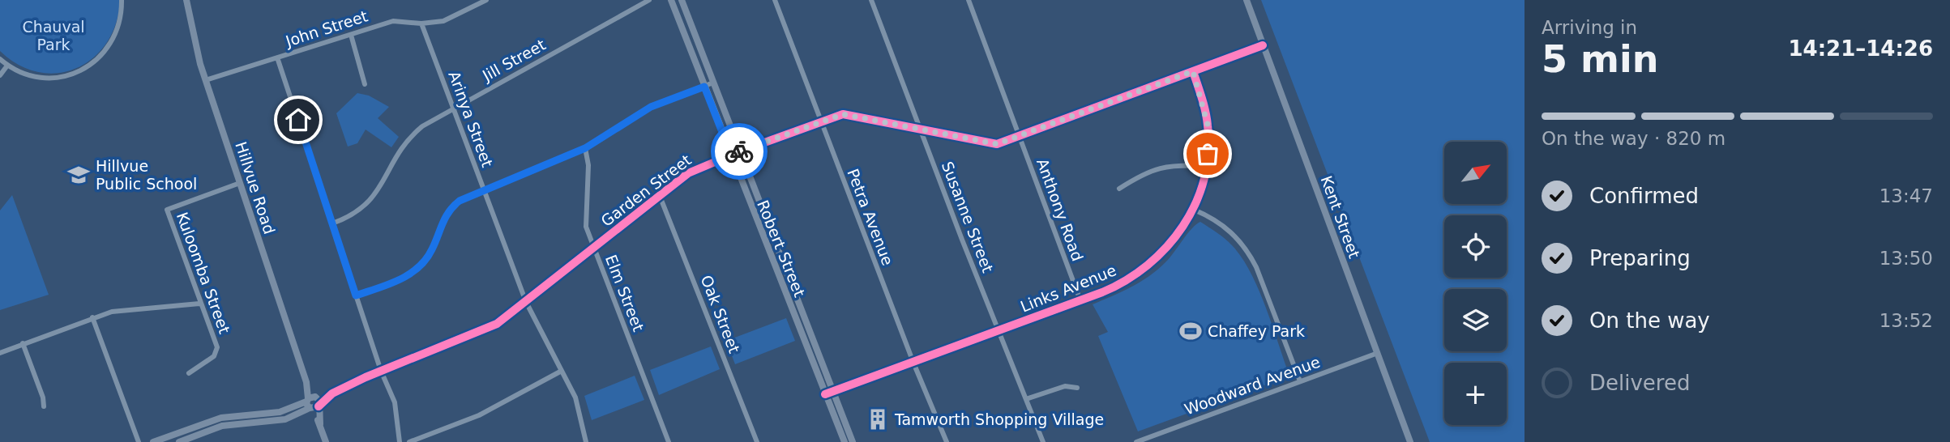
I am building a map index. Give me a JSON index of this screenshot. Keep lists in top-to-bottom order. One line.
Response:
{"streets":{"street":["John Street","Jill Street","Arinya Street","Hillvue Road","Garden Street","Anthony Road","Petra Avenue","Susanne Street","Kent Street","Robert Street","Kuloomba Street","Links Avenue","Elm Street","Oak Street","Woodward Avenue"]},"crossings":[["John Street","Arinya Street"],["John Street","Hillvue Road"],["Jill Street","Arinya Street"],["Arinya Street","Garden Street"],["Hillvue Road","Garden Street"],["Hillvue Road","Kuloomba Street"],["Garden Street","Anthony Road"],["Garden Street","Petra Avenue"],["Garden Street","Susanne Street"],["Garden Street","Kent Street"],["Garden Street","Robert Street"],["Garden Street","Links Avenue"],["Garden Street","Elm Street"],["Garden Street","Oak Street"],["Anthony Road","Links Avenue"],["Petra Avenue","Links Avenue"],["Susanne Street","Links Avenue"],["Kent Street","Woodward Avenue"],["Robert Street","Links Avenue"]],"parks":["Chauval Park"],"places":{"school or university":["Hillvue Public School"],"sports":["Chaffey Park"],"building":["Tamworth Shopping Village"]},"north":"top right","page":{"heading":["5 min","Arriving in","14:21–14:26"],"bar":"On the way · 820 m","map_buttons":"+","list":[["Confirmed","13:47"],["Preparing","13:50"],["On the way","13:52"],"Delivered"]}}
